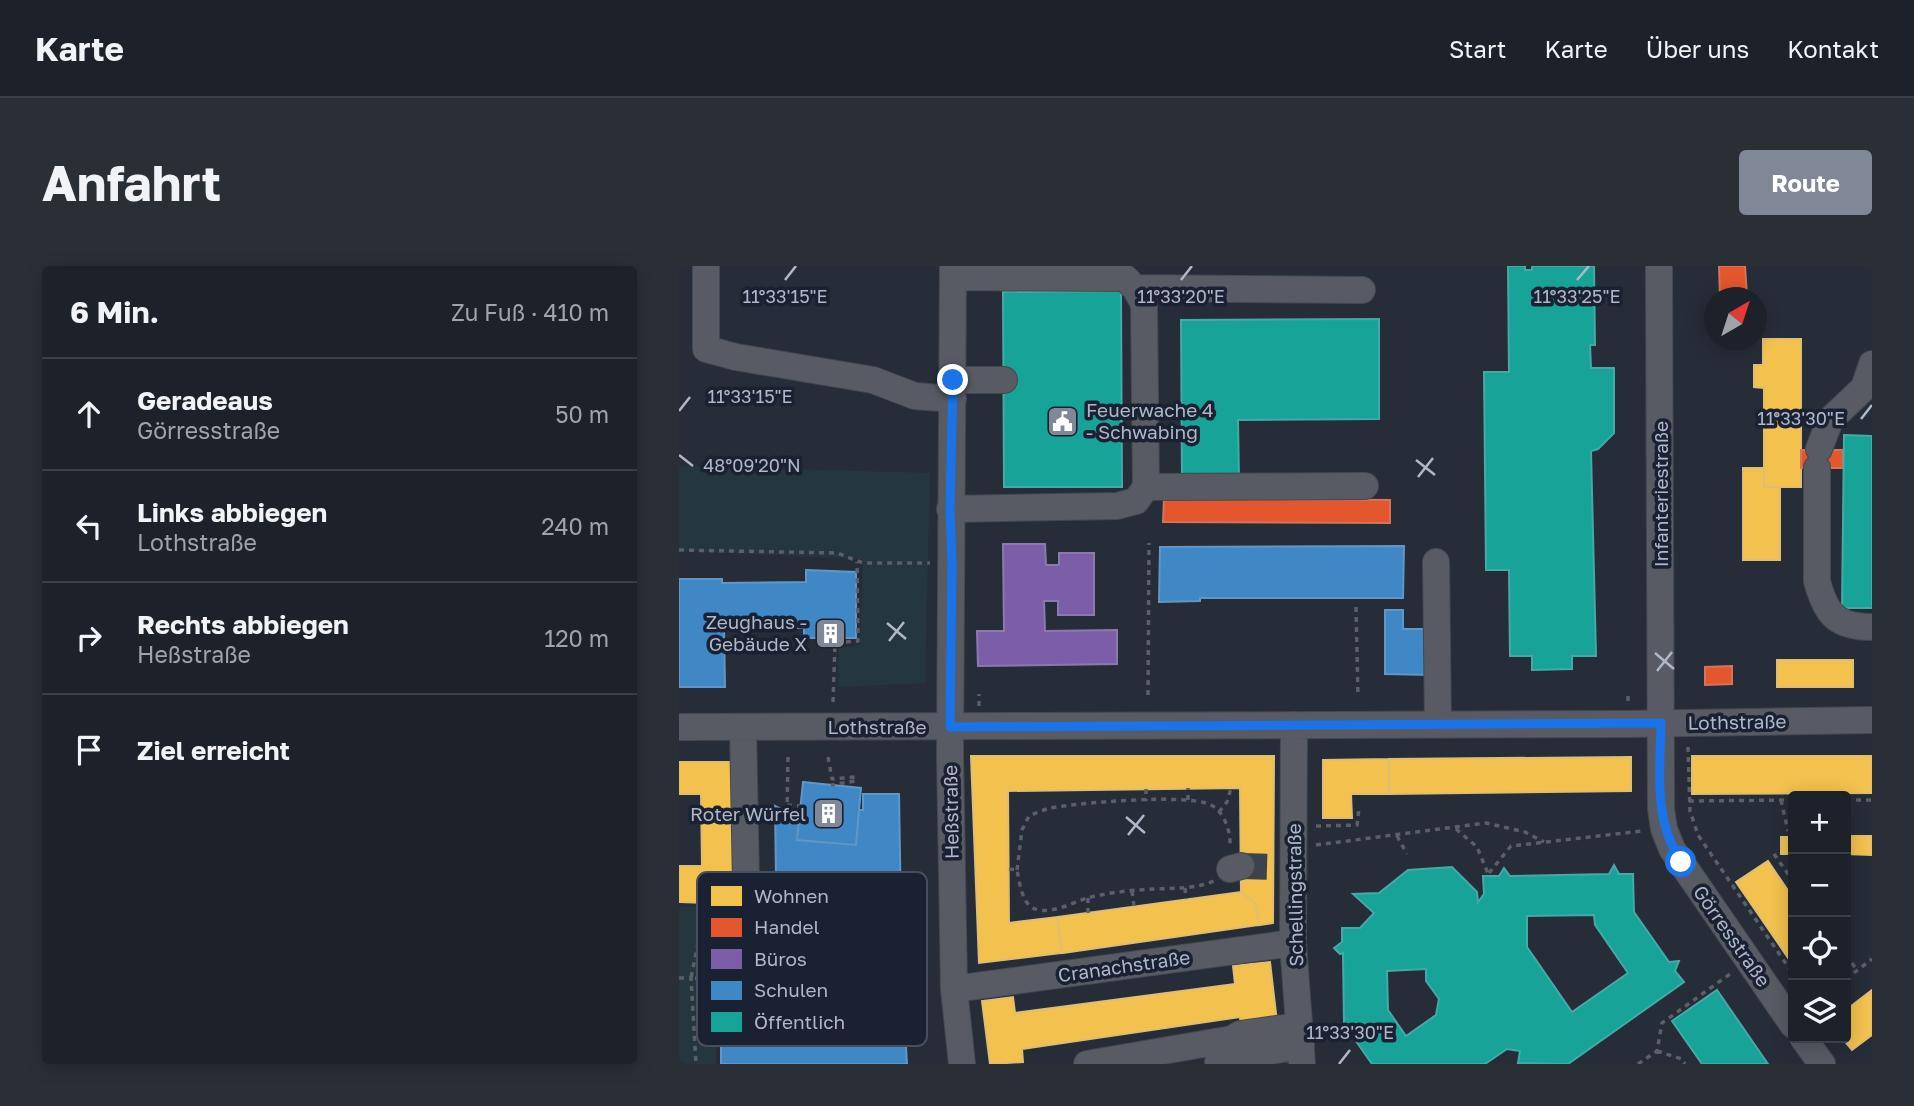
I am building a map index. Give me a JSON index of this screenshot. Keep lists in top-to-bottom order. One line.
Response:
{"streets":{"street":["Infanteriestraße","Lothstraße","Heßstraße","Schellingstraße","Görresstraße","Cranachstraße"]},"crossings":[["Infanteriestraße","Lothstraße"],["Infanteriestraße","Görresstraße"],["Lothstraße","Heßstraße"],["Lothstraße","Schellingstraße"],["Lothstraße","Görresstraße"],["Heßstraße","Cranachstraße"],["Schellingstraße","Cranachstraße"]],"places":{"public building":["Feuerwache 4 - Schwabing"],"building":["Zeughaus - Gebäude X","Roter Würfel"]},"legend":["Wohnen","Handel","Büros","Schulen","Öffentlich"],"north":"top right","page":{"header":"Karte","nav":["Start","Karte","Über uns","Kontakt"],"buttons":"Route","title":"Anfahrt","heading":["6 Min.","Zu Fuß · 410 m"],"list":[["Geradeaus","Görresstraße","50 m"],["Links abbiegen","Lothstraße","240 m"],["Rechts abbiegen","Heßstraße","120 m"],"Ziel erreicht"],"map_buttons":["+","−"]},"coordinates":["11°33'15\"E","11°33'20\"E","11°33'25\"E","11°33'30\"E","48°09'20\"N"]}
